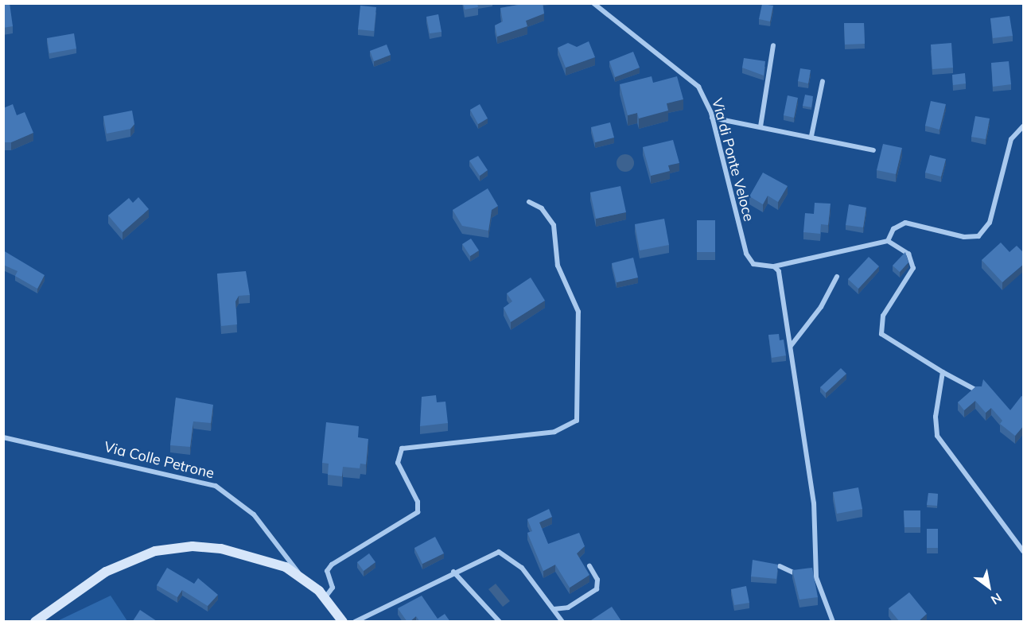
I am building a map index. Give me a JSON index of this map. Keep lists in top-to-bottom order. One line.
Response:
{"streets":{"street":["Via di Ponte Veloce","Via Colle Petrone"]},"north":"bottom right"}
